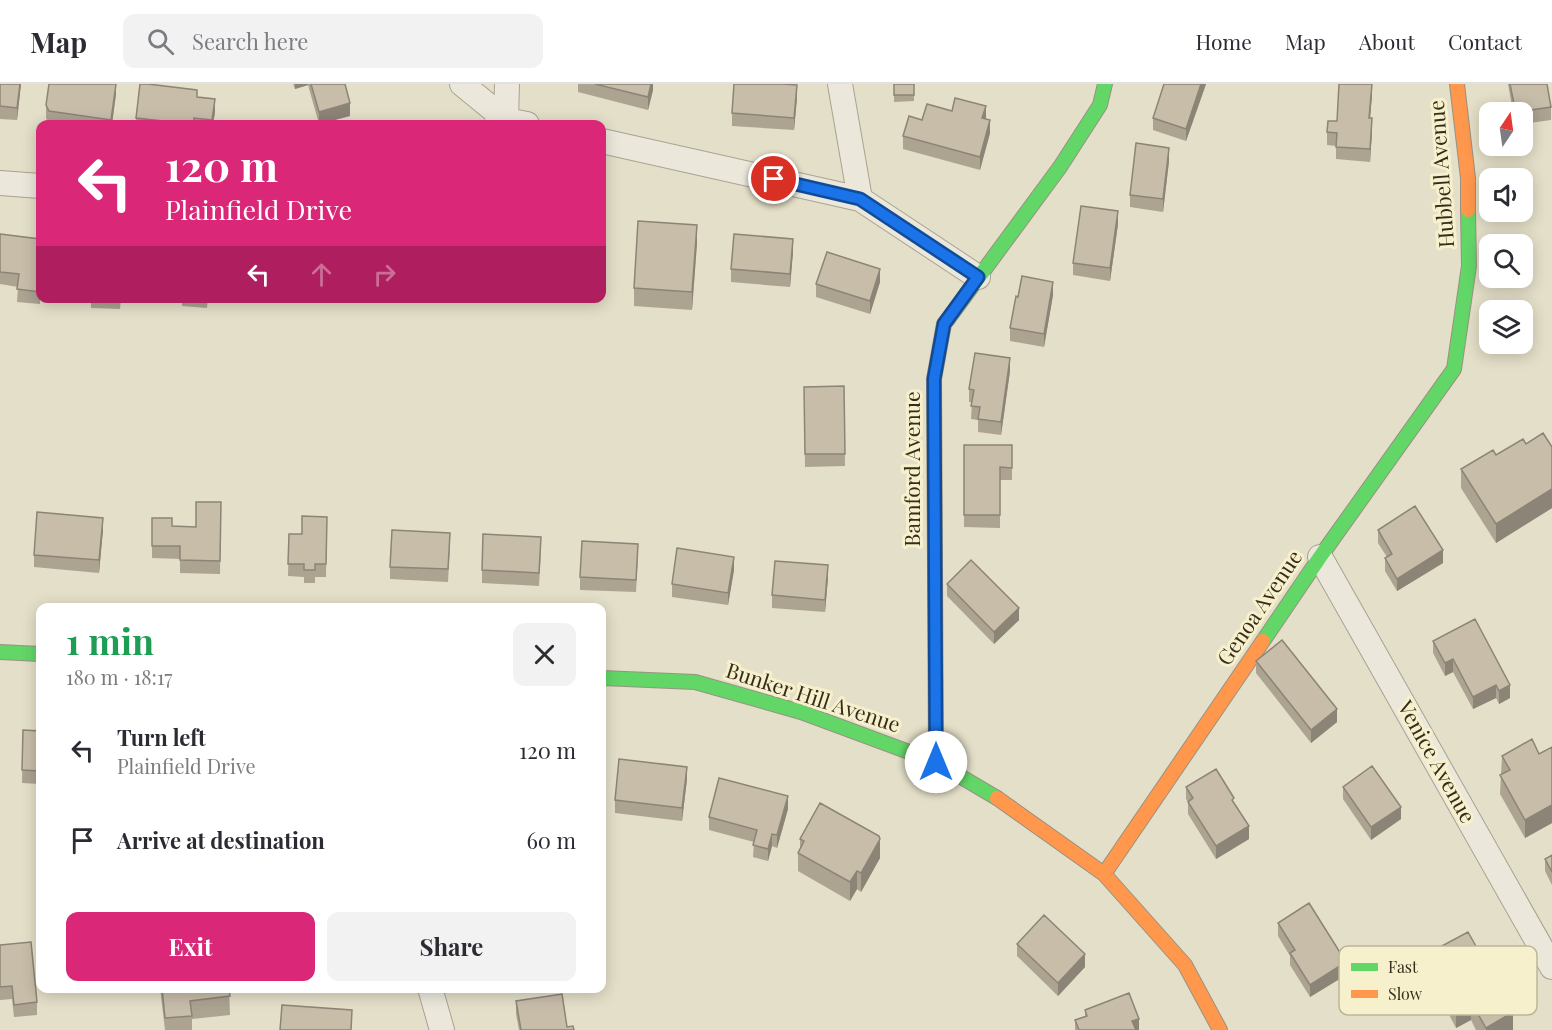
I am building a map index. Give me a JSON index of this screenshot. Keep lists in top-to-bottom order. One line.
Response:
{"streets":{"street":["Hubbell Avenue","Bamford Avenue","Genoa Avenue","Bunker Hill Avenue","Venice Avenue"]},"crossings":[["Hubbell Avenue","Genoa Avenue"],["Bamford Avenue","Bunker Hill Avenue"],["Genoa Avenue","Bunker Hill Avenue"],["Genoa Avenue","Venice Avenue"]],"legend":["Fast","Slow"],"north":"top","page":{"header":"Map","search":"Search here","nav":["Home","Map","About","Contact"],"turn":["120 m","Plainfield Drive"],"heading":["1 min","180 m · 18:17"],"list":[{"name":"Turn left","note":"Plainfield Drive","value":"120 m"},{"name":"Arrive at destination","value":"60 m"}],"buttons":["Exit","Share"]}}
